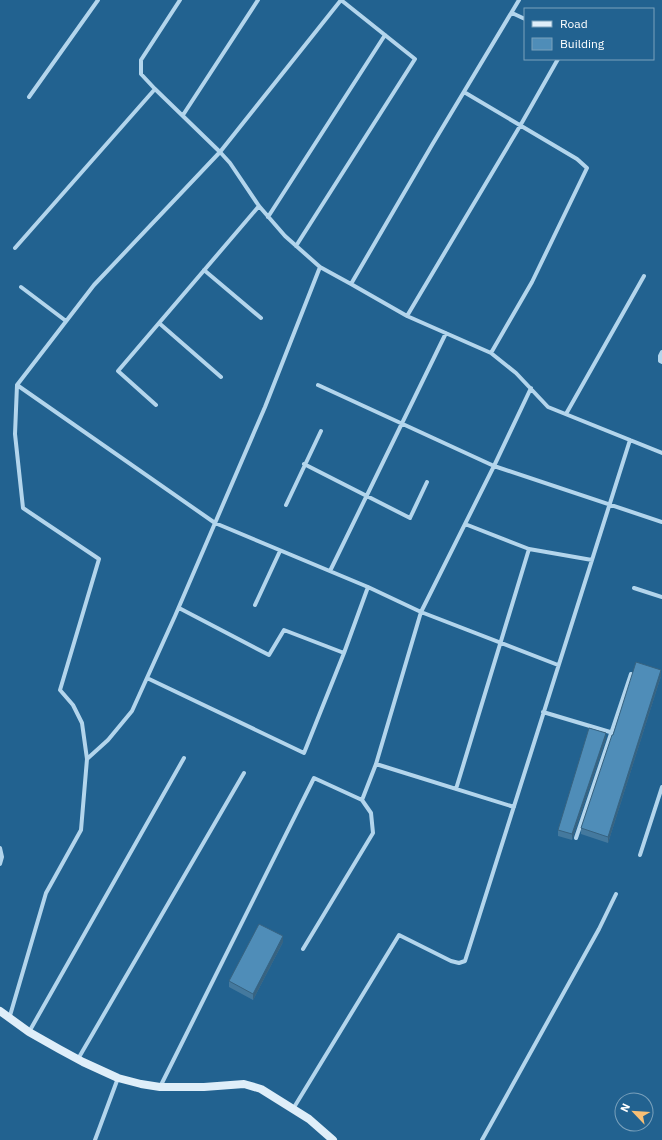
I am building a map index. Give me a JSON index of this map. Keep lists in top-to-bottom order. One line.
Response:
{"legend":["Road","Building"],"north":"top left"}
